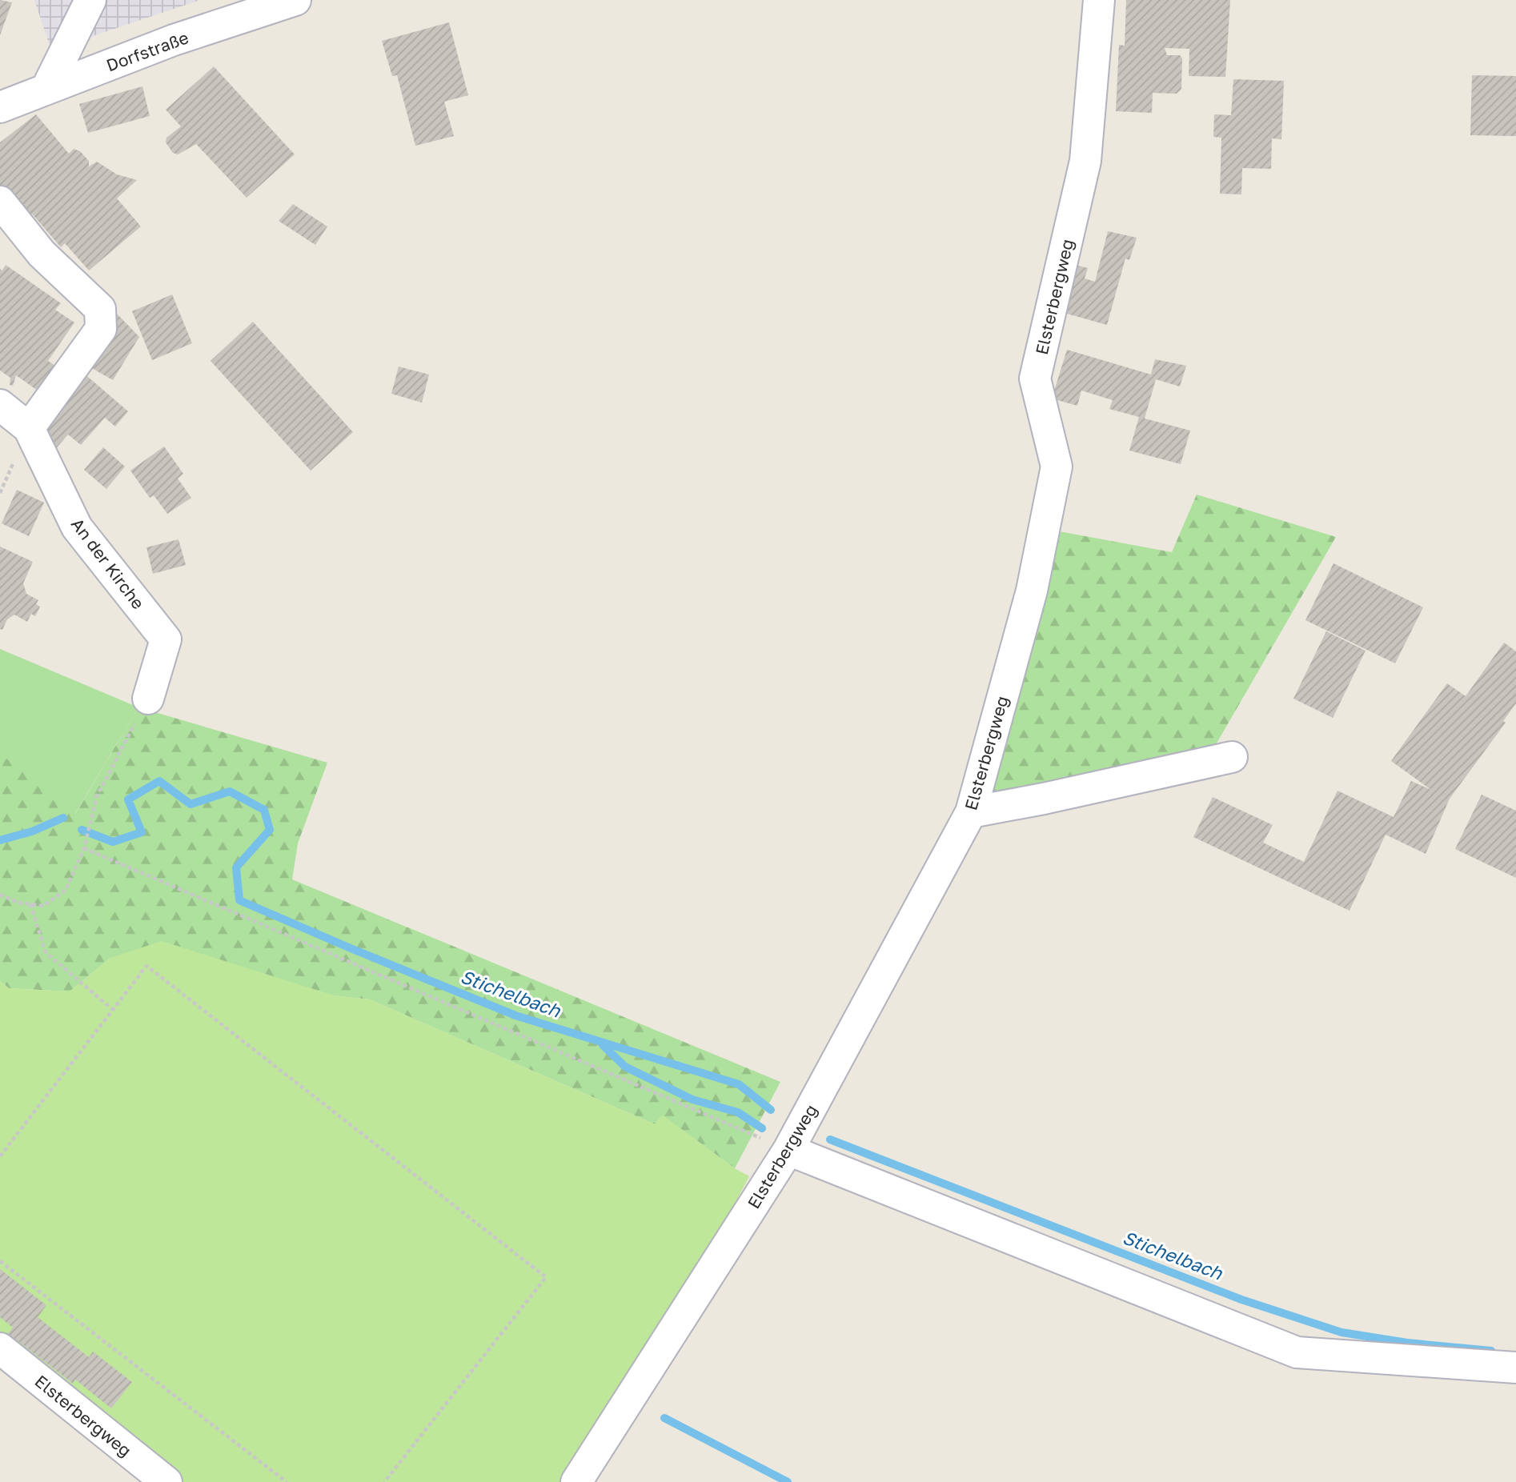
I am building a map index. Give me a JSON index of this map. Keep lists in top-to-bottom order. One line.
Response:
{"streets":{"street":["Dorfstraße","Elsterbergweg","An der Kirche"]},"water":["Stichelbach"]}
